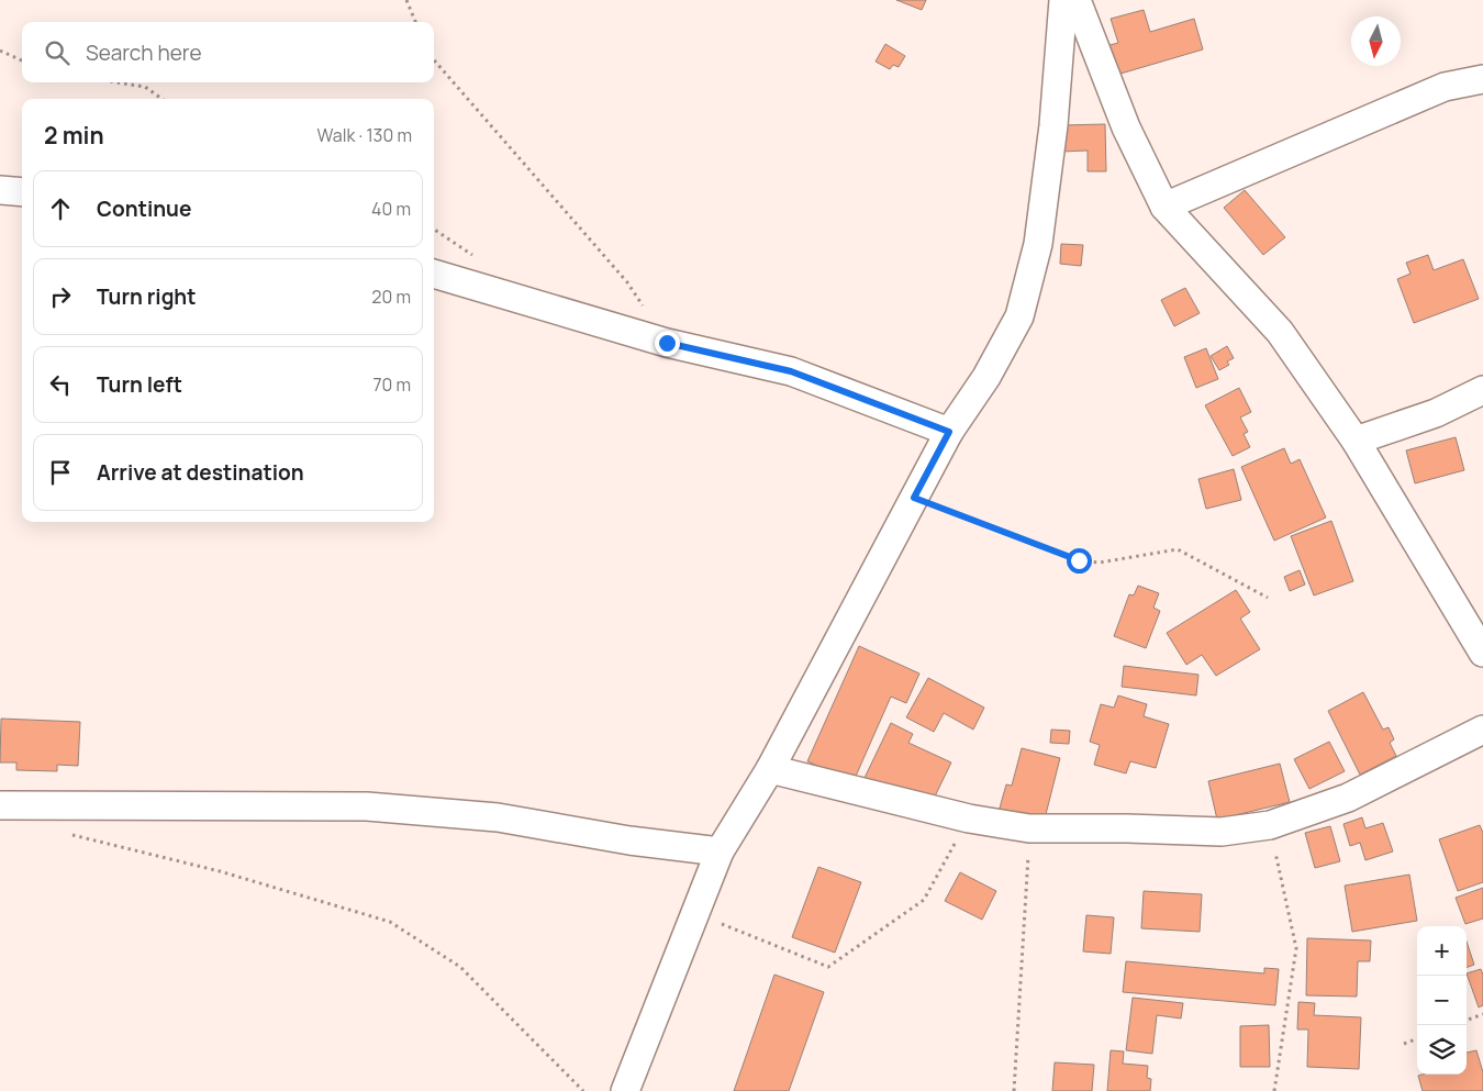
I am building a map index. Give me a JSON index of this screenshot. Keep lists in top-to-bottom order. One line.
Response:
{"north":"bottom","page":{"search":"Search here","heading":["2 min","Walk · 130 m"],"list":[["Continue","40 m"],["Turn right","20 m"],["Turn left","70 m"],"Arrive at destination"],"map_buttons":["+","−"]}}
